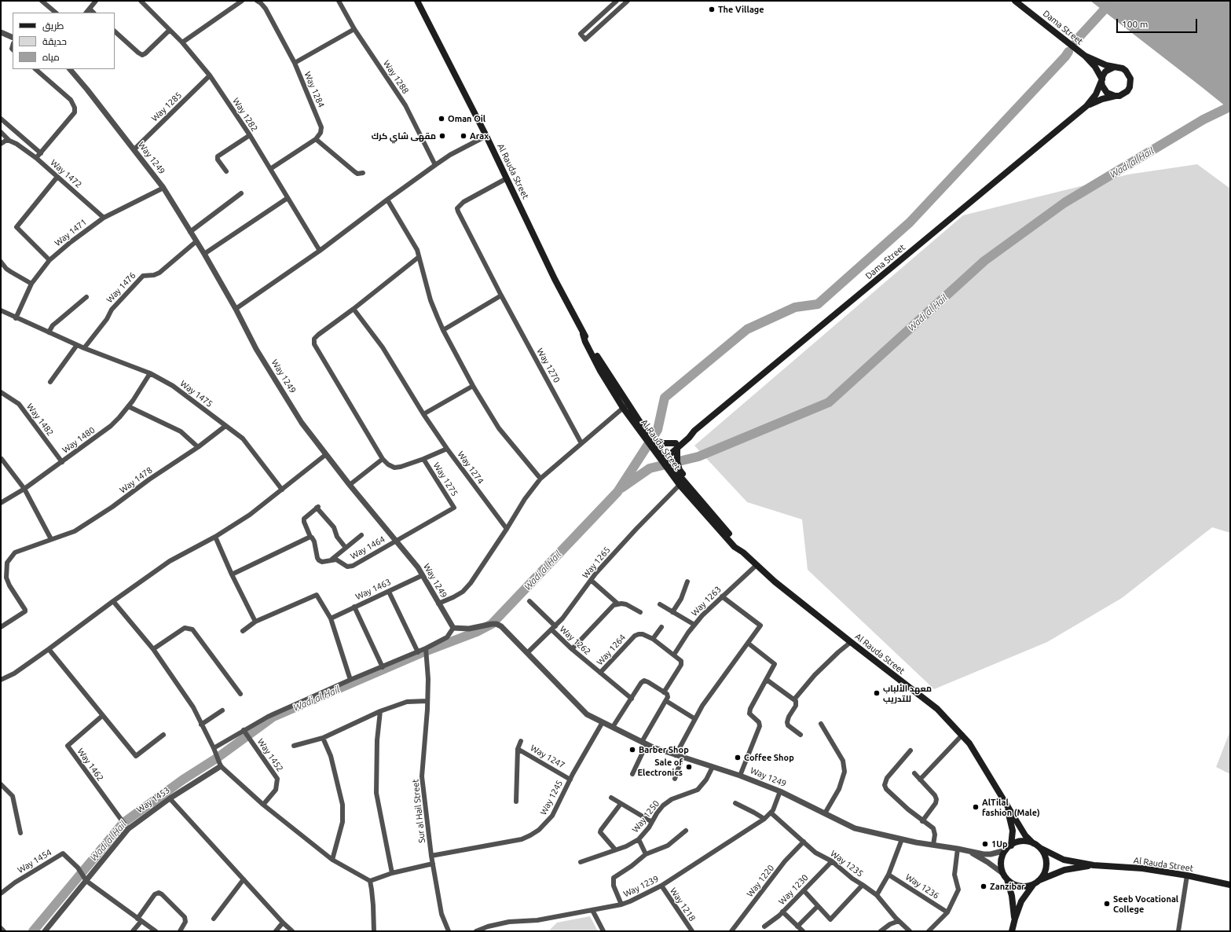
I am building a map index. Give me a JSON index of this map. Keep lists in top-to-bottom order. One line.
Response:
{"streets":{"main road":["Dama Street","Al Rauda Street"],"street":["Way 1288","Way 1284","Way 1285","Way 1282","Way 1249","Way 1472","Way 1471","Way 1476","Way 1270","Way 1475","Way 1482","Way 1480","Way 1274","Way 1275","Way 1478","Way 1464","Way 1265","Way 1463","Way 1263","Way 1262","Way 1264","Way 1452","Way 1247","Way 1462","Way 1245","Way 1453","Sur al Hail Street","Way 1250","Way 1454","Way 1235","Way 1220","Way 1239","Way 1236","Way 1230","Way 1218"]},"crossings":[["Dama Street","Al Rauda Street"],["Way 1285","Way 1282"],["Way 1285","Way 1249"],["Way 1249","Al Rauda Street"],["Way 1249","Way 1471"],["Way 1249","Way 1476"],["Way 1249","Way 1464"],["Way 1249","Way 1265"],["Way 1249","Way 1463"],["Way 1249","Way 1245"],["Way 1249","Way 1250"],["Way 1249","Way 1239"],["Al Rauda Street","Way 1270"],["Al Rauda Street","Way 1265"],["Al Rauda Street","Way 1263"],["Way 1472","Way 1471"],["Way 1471","Way 1475"],["Way 1476","Way 1475"],["Way 1475","Way 1480"],["Way 1475","Way 1478"],["Way 1482","Way 1480"],["Way 1275","Way 1464"],["Way 1265","Way 1262"],["Way 1263","Way 1264"],["Way 1262","Way 1264"],["Way 1247","Way 1245"],["Way 1462","Way 1453"],["Way 1245","Sur al Hail Street"],["Way 1453","Way 1454"],["Way 1235","Way 1220"],["Way 1235","Way 1239"],["Way 1235","Way 1230"],["Way 1239","Way 1218"]],"water":["Wadi al Hail"],"places":["The Village","Oman Oil","مقهى شاي كرك","Arax","معهد الألباب للتدريب","Barber Shop","Coffee Shop","Sale of Electronics","AlTilal fashion (Male)","1Up","Zanzibar","Seeb Vocational College"],"legend":["طريق","حديقة","مياه"],"scale_bar":"100 m"}
